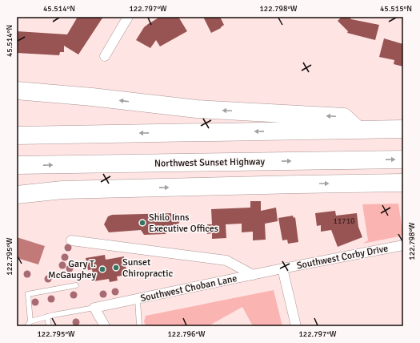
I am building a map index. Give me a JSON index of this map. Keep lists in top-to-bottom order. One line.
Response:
{"streets":{"highway":["Northwest Sunset Highway"],"street":["Southwest Corby Drive","Southwest Choban Lane"]},"crossings":[["Southwest Corby Drive","Southwest Choban Lane"]],"places":["Shilo Inns Executive Offices","Sunset Chiropractic","Gary T. McGaughey"],"house_numbers":["11710"],"coordinates":["45.514°N","122.797°W","122.798°W","45.515°N","122.795°W","122.796°W"]}
